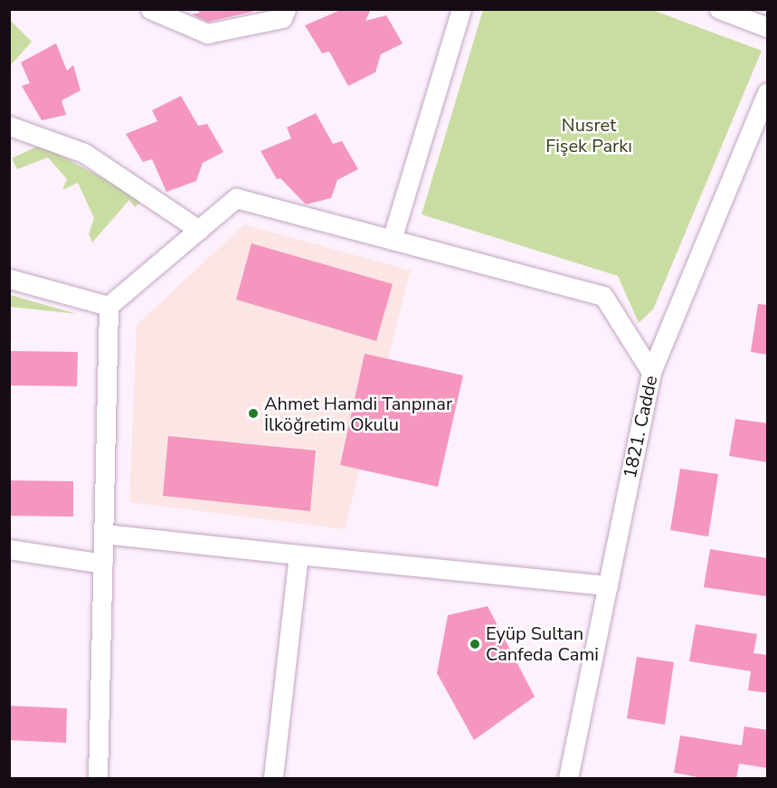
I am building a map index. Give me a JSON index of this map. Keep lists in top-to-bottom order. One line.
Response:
{"streets":{"street":["1821. Cadde"]},"parks":["Nusret Fişek Parkı"],"places":["Ahmet Hamdi Tanpınar İlköğretim Okulu","Eyüp Sultan Canfeda Cami"]}
